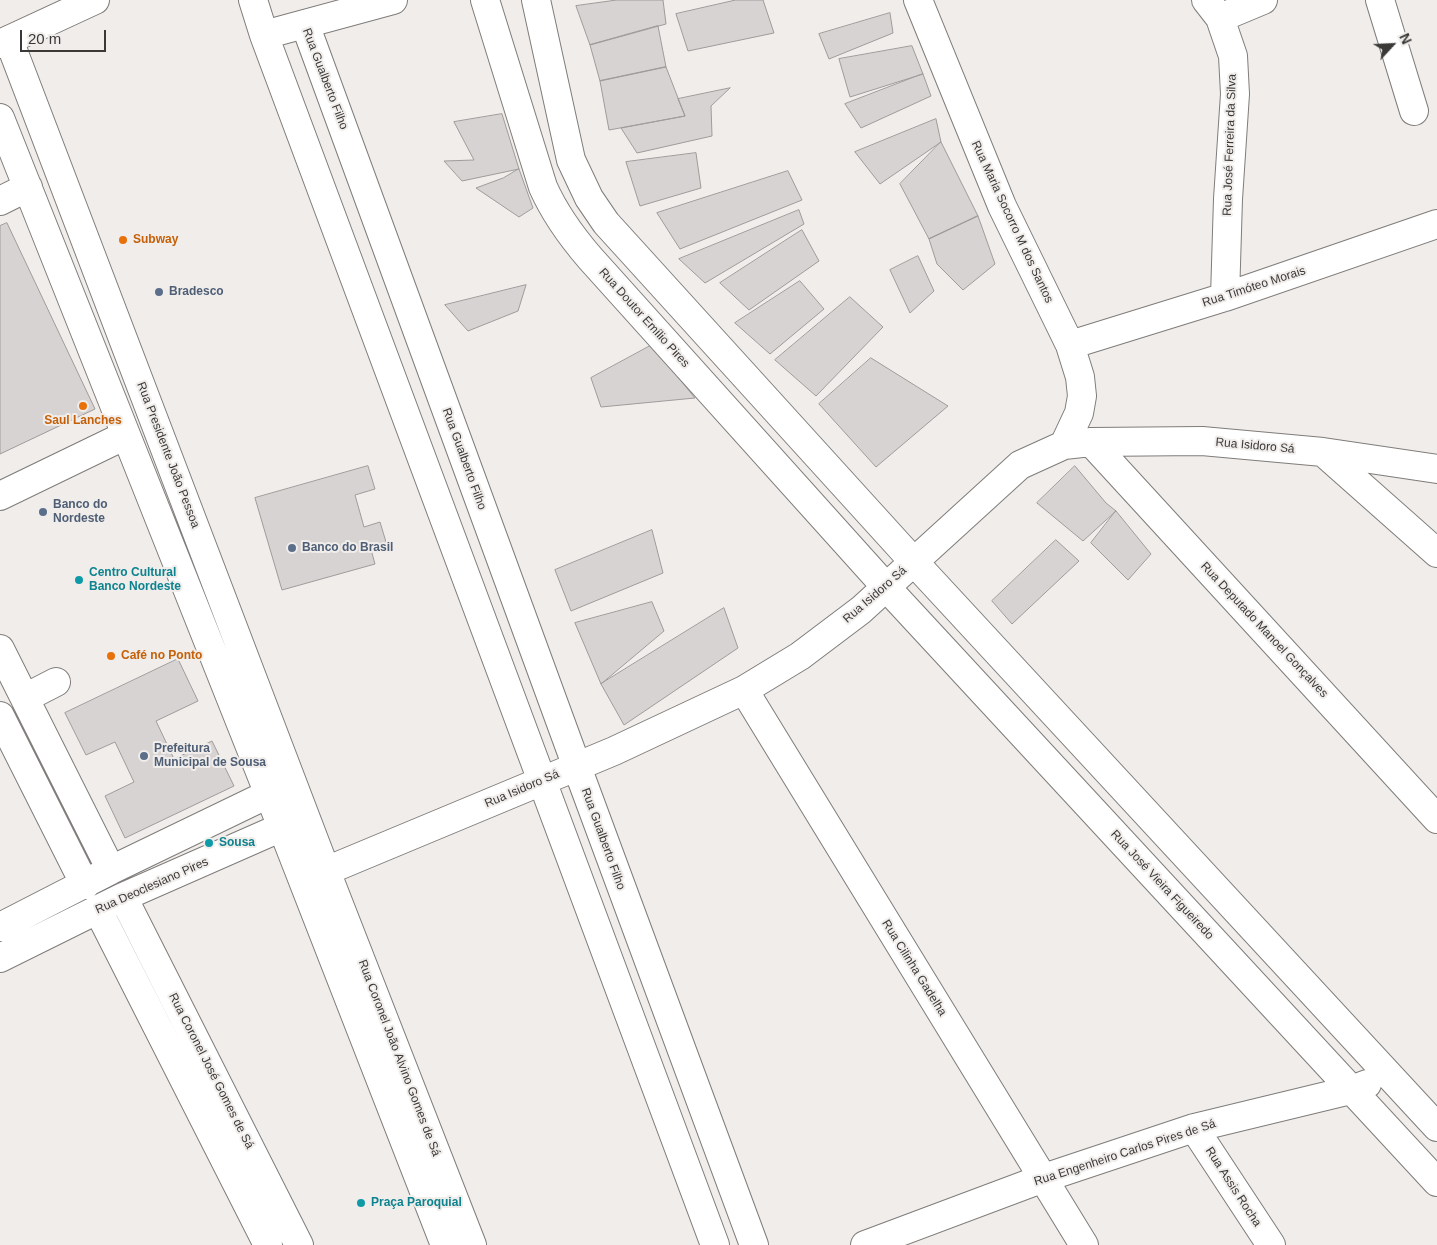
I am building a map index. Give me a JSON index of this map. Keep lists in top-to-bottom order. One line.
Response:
{"streets":{"street":["Rua Gualberto Filho","Rua José Ferreira da Silva","Rua Maria Socorro M dos Santos","Rua Timóteo Morais","Rua Doutor Emílio Pires","Rua Isidoro Sá","Rua Presidente João Pessoa","Rua Deputado Manoel Gonçalves","Rua José Vieira Figueiredo","Rua Deoclesiano Pires","Rua Cilinha Gadelha","Rua Coronel João Alvino Gomes de Sá","Rua Coronel José Gomes de Sá","Rua Engenheiro Carlos Pires de Sá","Rua Assis Rocha"]},"crossings":[["Rua Gualberto Filho","Rua Isidoro Sá"],["Rua José Ferreira da Silva","Rua Timóteo Morais"],["Rua Maria Socorro M dos Santos","Rua Timóteo Morais"],["Rua Maria Socorro M dos Santos","Rua Isidoro Sá"],["Rua Doutor Emílio Pires","Rua Isidoro Sá"],["Rua Doutor Emílio Pires","Rua José Vieira Figueiredo"],["Rua Isidoro Sá","Rua Presidente João Pessoa"],["Rua Isidoro Sá","Rua Deputado Manoel Gonçalves"],["Rua Isidoro Sá","Rua José Vieira Figueiredo"],["Rua Isidoro Sá","Rua Cilinha Gadelha"],["Rua Isidoro Sá","Rua Coronel João Alvino Gomes de Sá"],["Rua Presidente João Pessoa","Rua Deoclesiano Pires"],["Rua Presidente João Pessoa","Rua Coronel João Alvino Gomes de Sá"],["Rua José Vieira Figueiredo","Rua Engenheiro Carlos Pires de Sá"],["Rua Deoclesiano Pires","Rua Coronel José Gomes de Sá"],["Rua Cilinha Gadelha","Rua Engenheiro Carlos Pires de Sá"],["Rua Engenheiro Carlos Pires de Sá","Rua Assis Rocha"]],"places":["Subway","Bradesco","Saul Lanches","Banco do Nordeste","Banco do Brasil","Centro Cultural Banco Nordeste","Café no Ponto","Prefeitura Municipal de Sousa","Sousa","Praça Paroquial"],"scale_bar":"20 m","north":"top right"}
